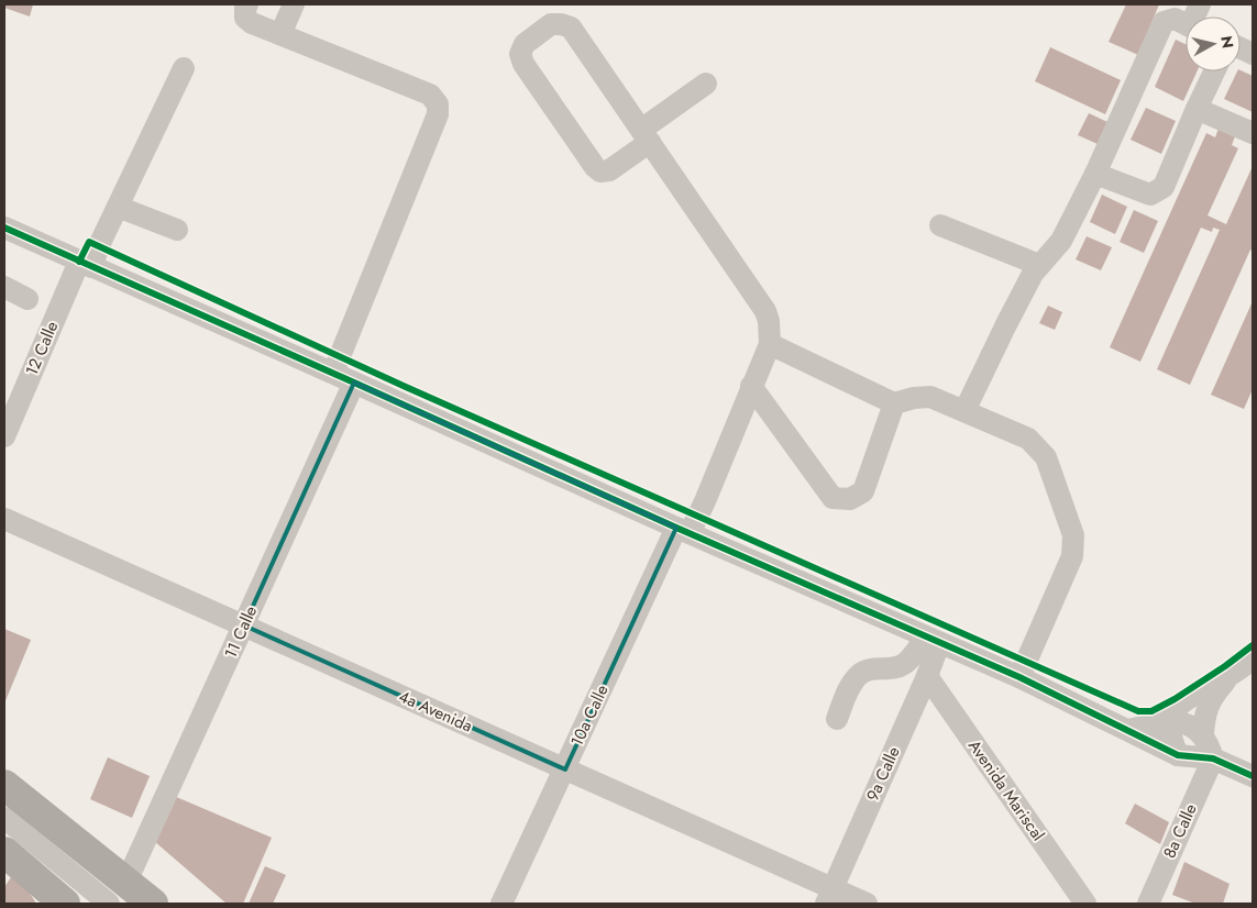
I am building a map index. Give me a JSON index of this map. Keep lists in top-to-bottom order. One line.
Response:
{"streets":{"street":["12 Calle","11 Calle","4a Avenida","10a Calle","9a Calle","Avenida Mariscal","8a Calle"]},"crossings":[["11 Calle","4a Avenida"],["4a Avenida","10a Calle"],["4a Avenida","9a Calle"],["9a Calle","Avenida Mariscal"]],"north":"right"}
